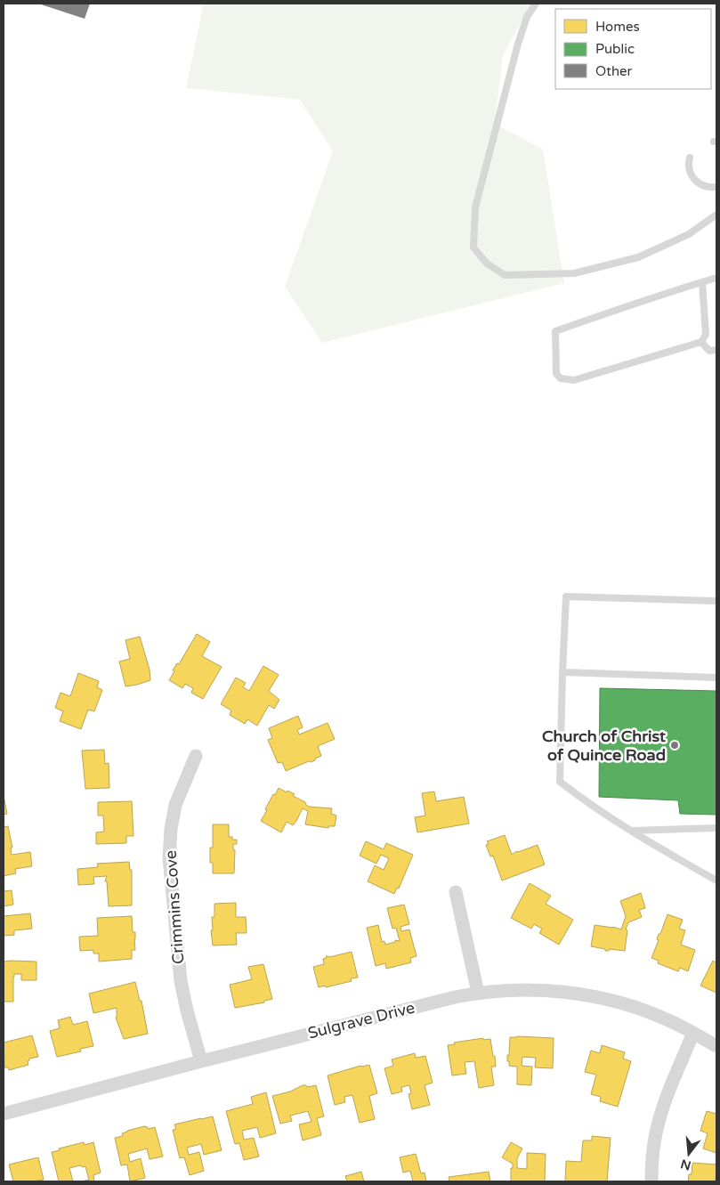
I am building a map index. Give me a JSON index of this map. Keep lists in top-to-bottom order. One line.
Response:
{"streets":{"street":["Crimmins Cove","Sulgrave Drive"]},"crossings":[["Crimmins Cove","Sulgrave Drive"]],"places":["Church of Christ of Quince Road"],"legend":["Homes","Public","Other"],"north":"bottom"}
